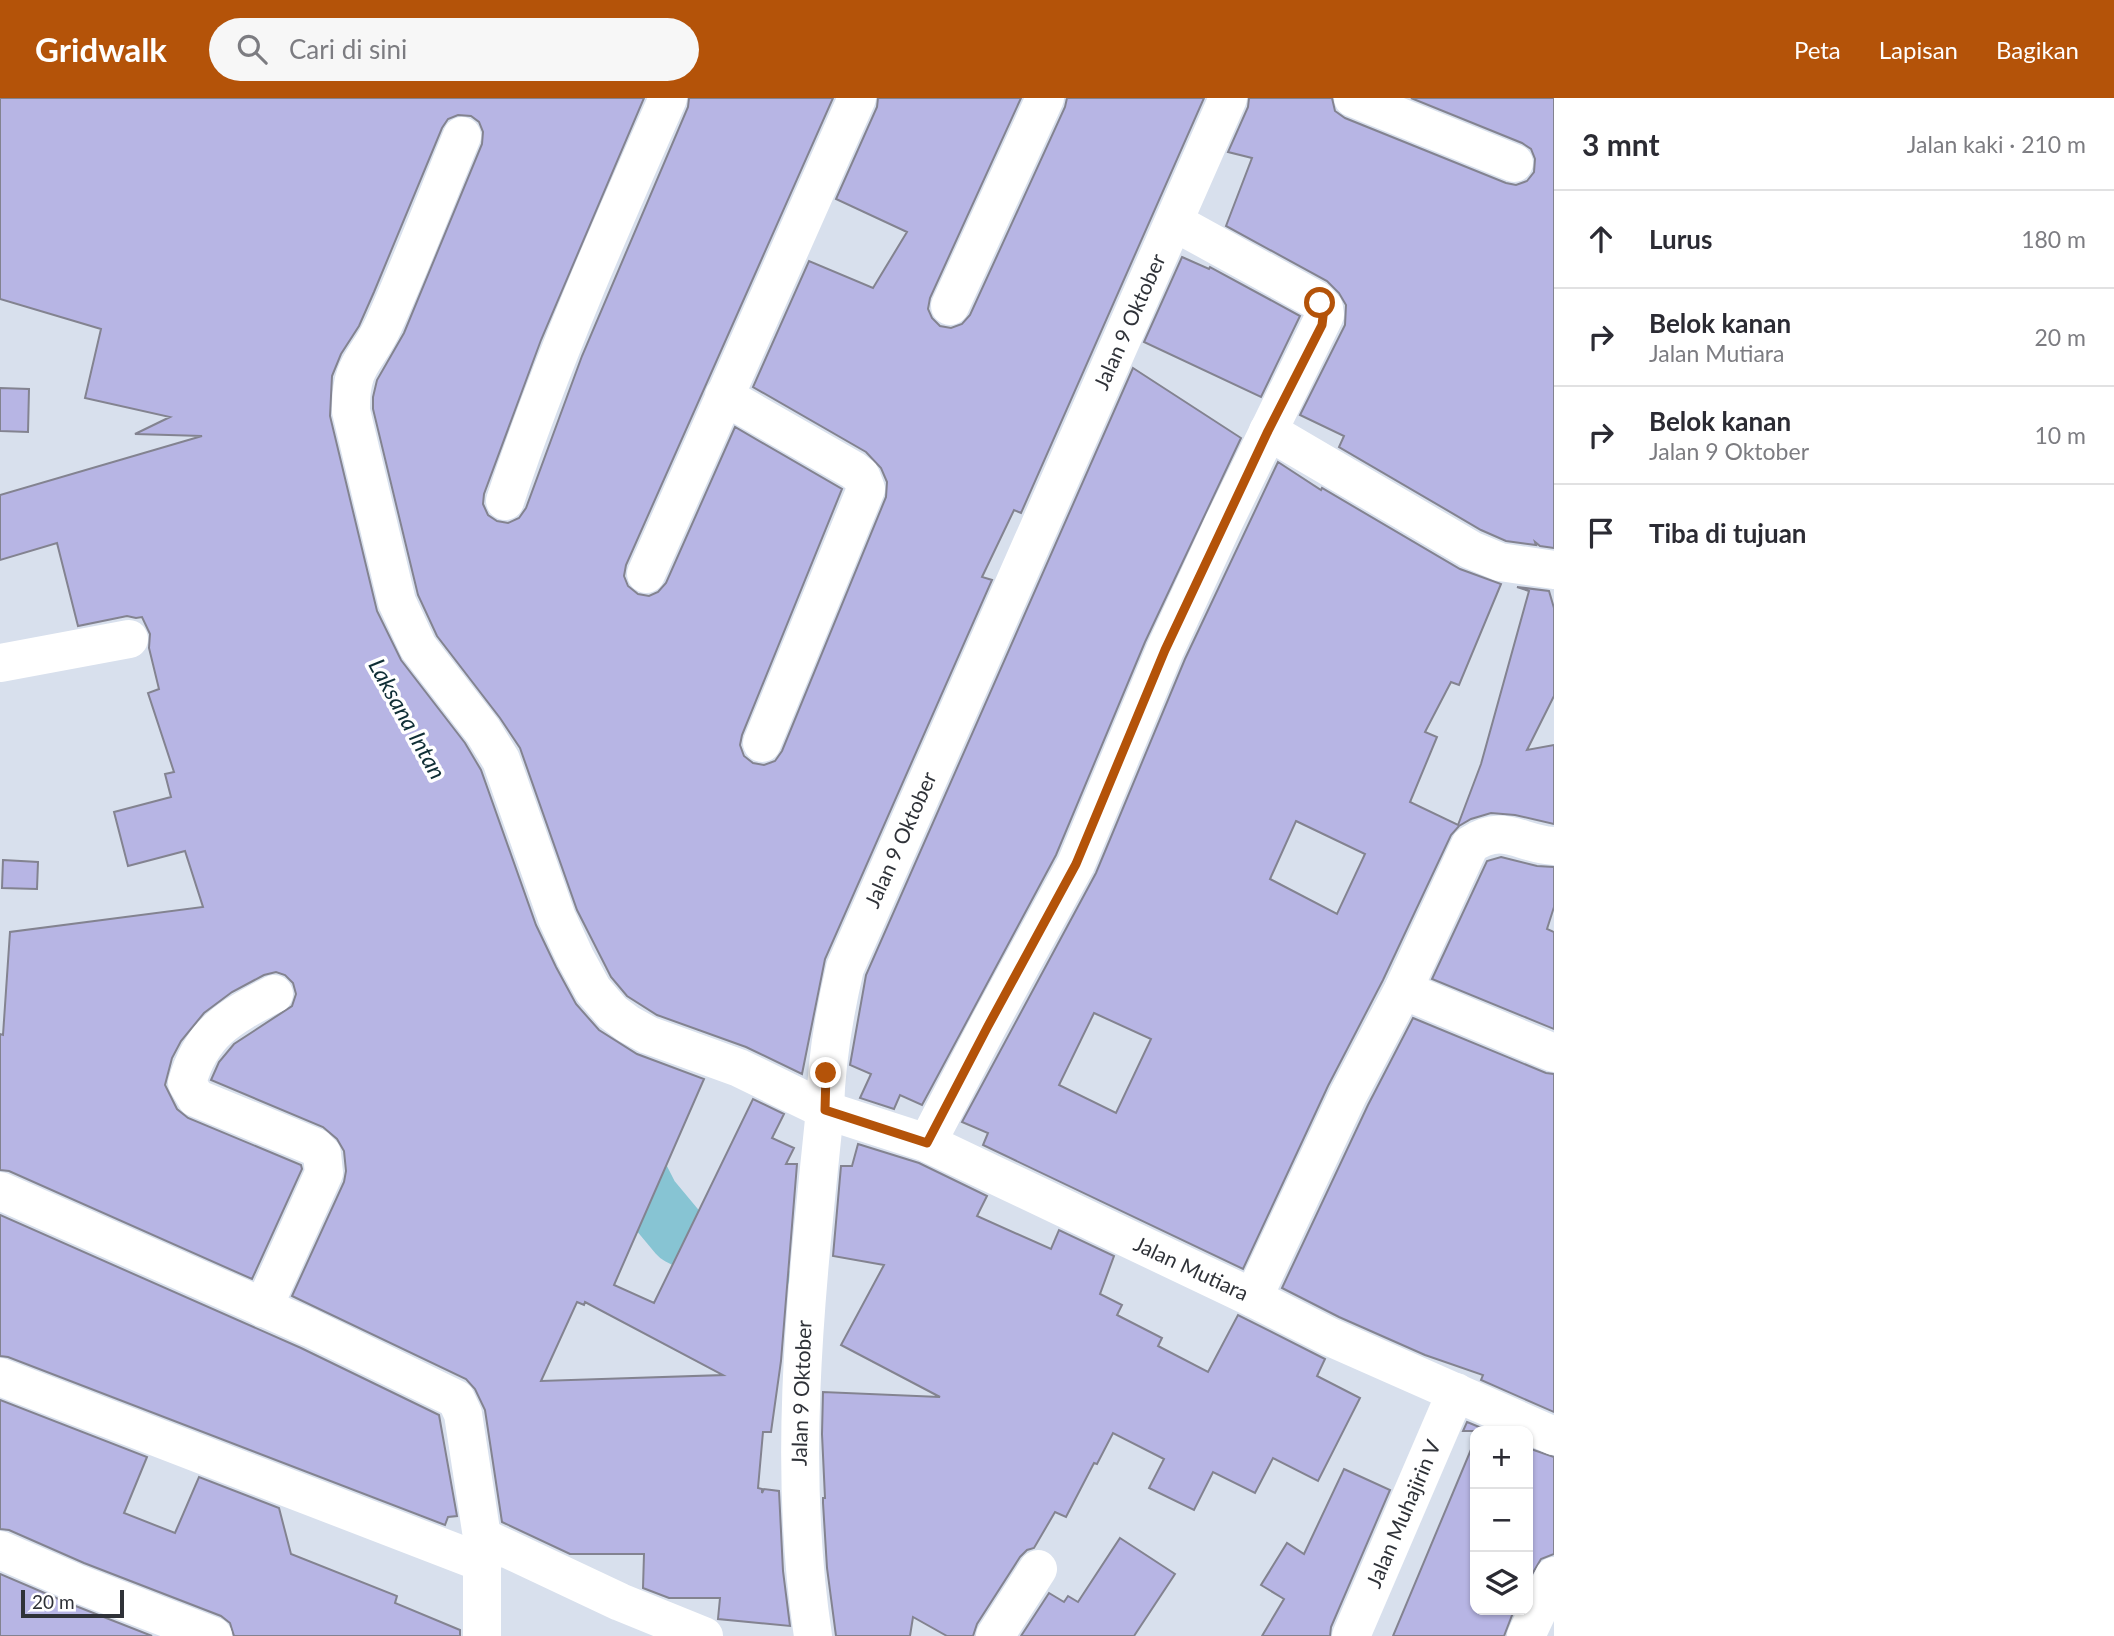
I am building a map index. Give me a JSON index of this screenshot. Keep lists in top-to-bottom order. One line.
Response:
{"streets":{"street":["Jalan 9 Oktober","Jalan Mutiara","Jalan Muhajirin V"]},"crossings":[["Jalan 9 Oktober","Jalan Mutiara"],["Jalan Mutiara","Jalan Muhajirin V"]],"water":["Laksana Intan"],"scale_bar":"20 m","page":{"header":"Gridwalk","search":"Cari di sini","nav":["Peta","Lapisan","Bagikan"],"heading":["3 mnt","Jalan kaki · 210 m"],"list":[["Lurus","180 m"],["Belok kanan","Jalan Mutiara","20 m"],["Belok kanan","Jalan 9 Oktober","10 m"],"Tiba di tujuan"],"map_buttons":["+","−"],"scale":"20 m"}}
